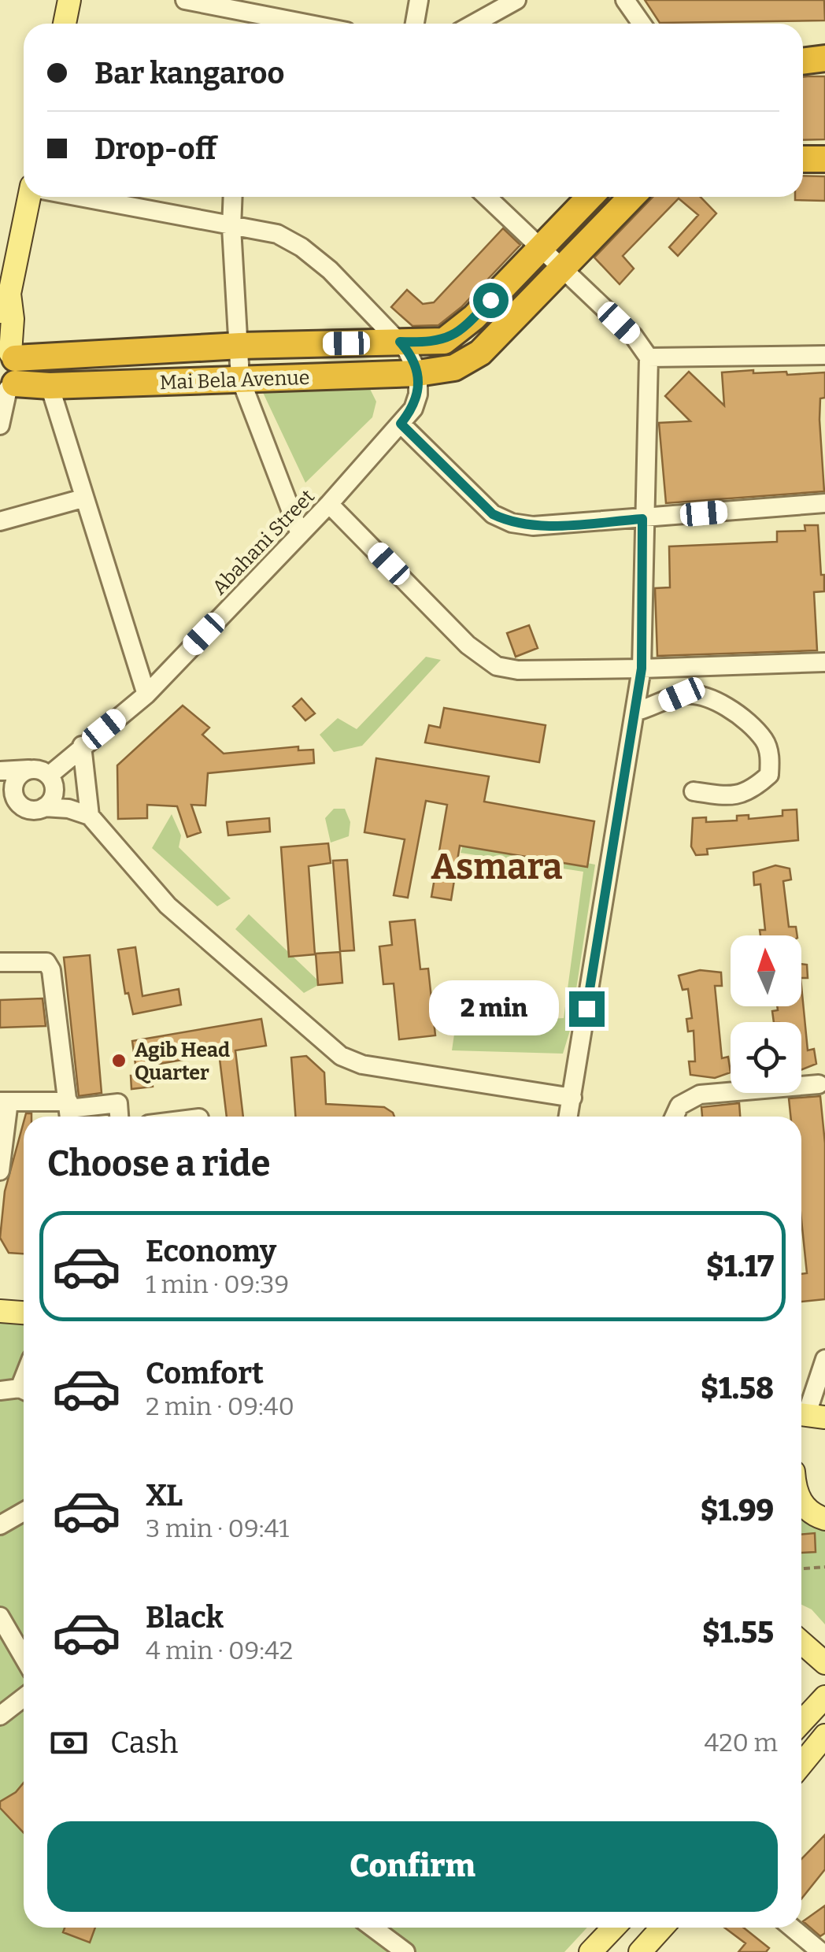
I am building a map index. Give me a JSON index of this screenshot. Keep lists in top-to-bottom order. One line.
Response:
{"streets":{"highway":["Mai Bela Avenue"],"street":["Abahani Street"]},"crossings":[["Mai Bela Avenue","Abahani Street"]],"districts":["Asmara"],"places":["Agib Head Quarter"],"north":"top","page":{"banner":["Bar kangaroo","Drop-off"],"bubble":"2 min","heading":"Choose a ride","list":[{"name":"Economy","note":"1 min · 09:39","value":"$1.17"},{"name":"Comfort","note":"2 min · 09:40","value":"$1.58"},{"name":"XL","note":"3 min · 09:41","value":"$1.99"},{"name":"Black","note":"4 min · 09:42","value":"$1.55"}],"pay":["Cash","420 m"],"buttons":"Confirm"}}
